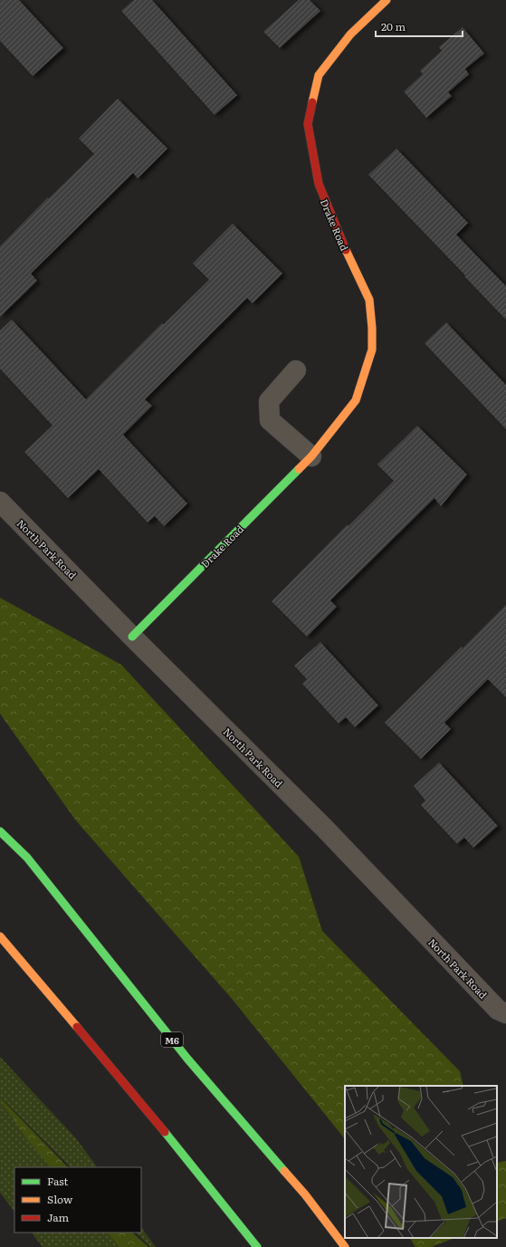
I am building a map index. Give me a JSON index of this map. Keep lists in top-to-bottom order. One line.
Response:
{"streets":{"main road":["Drake Road","M6"],"street":["North Park Road"]},"crossings":[["Drake Road","North Park Road"]],"legend":["Fast","Slow","Jam"],"scale_bar":"20 m"}
